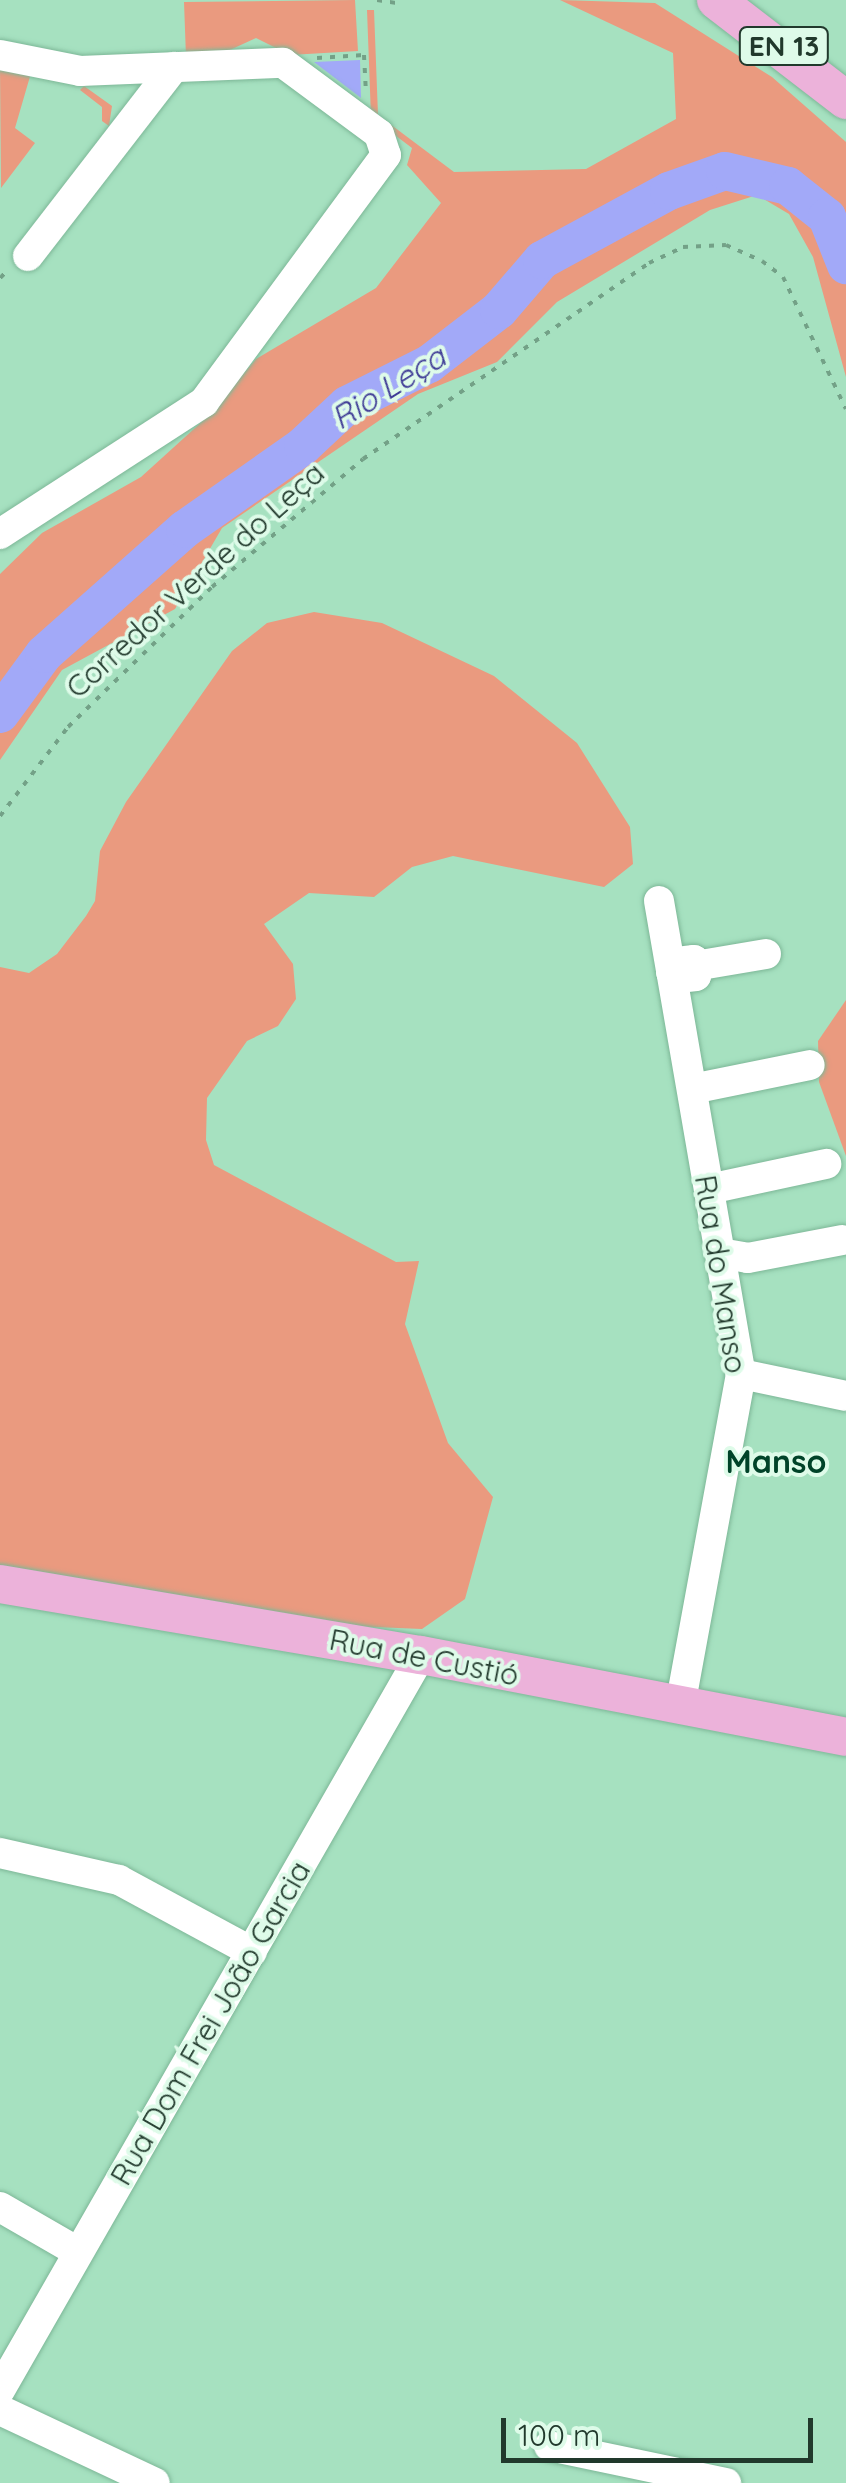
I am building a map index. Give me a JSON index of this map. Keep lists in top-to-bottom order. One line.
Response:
{"streets":{"main road":["EN 13","Rua de Custió"],"street":["Rua do Manso","Rua Dom Frei João Garcia"],"path":["Corredor Verde do Leça"]},"crossings":[["Rua do Manso","Rua de Custió"],["Rua de Custió","Rua Dom Frei João Garcia"]],"districts":["Manso"],"water":["Rio Leça"],"scale_bar":"100 m"}
